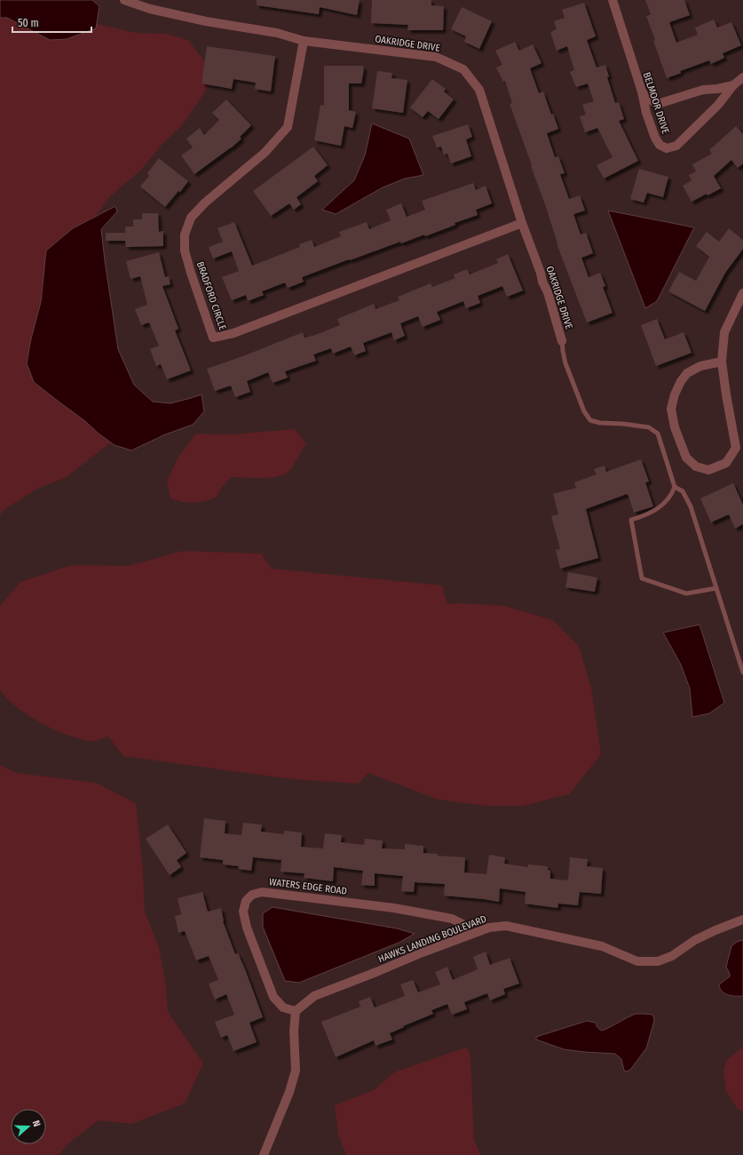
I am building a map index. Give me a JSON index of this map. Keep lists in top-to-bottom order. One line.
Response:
{"streets":{"street":["OAKRIDGE DRIVE","BELMOOR DRIVE","BRADFORD CIRCLE","WATERS EDGE ROAD","HAWKS LANDING BOULEVARD"]},"crossings":[["OAKRIDGE DRIVE","BRADFORD CIRCLE"],["WATERS EDGE ROAD","HAWKS LANDING BOULEVARD"]],"scale_bar":"50 m","north":"right"}
